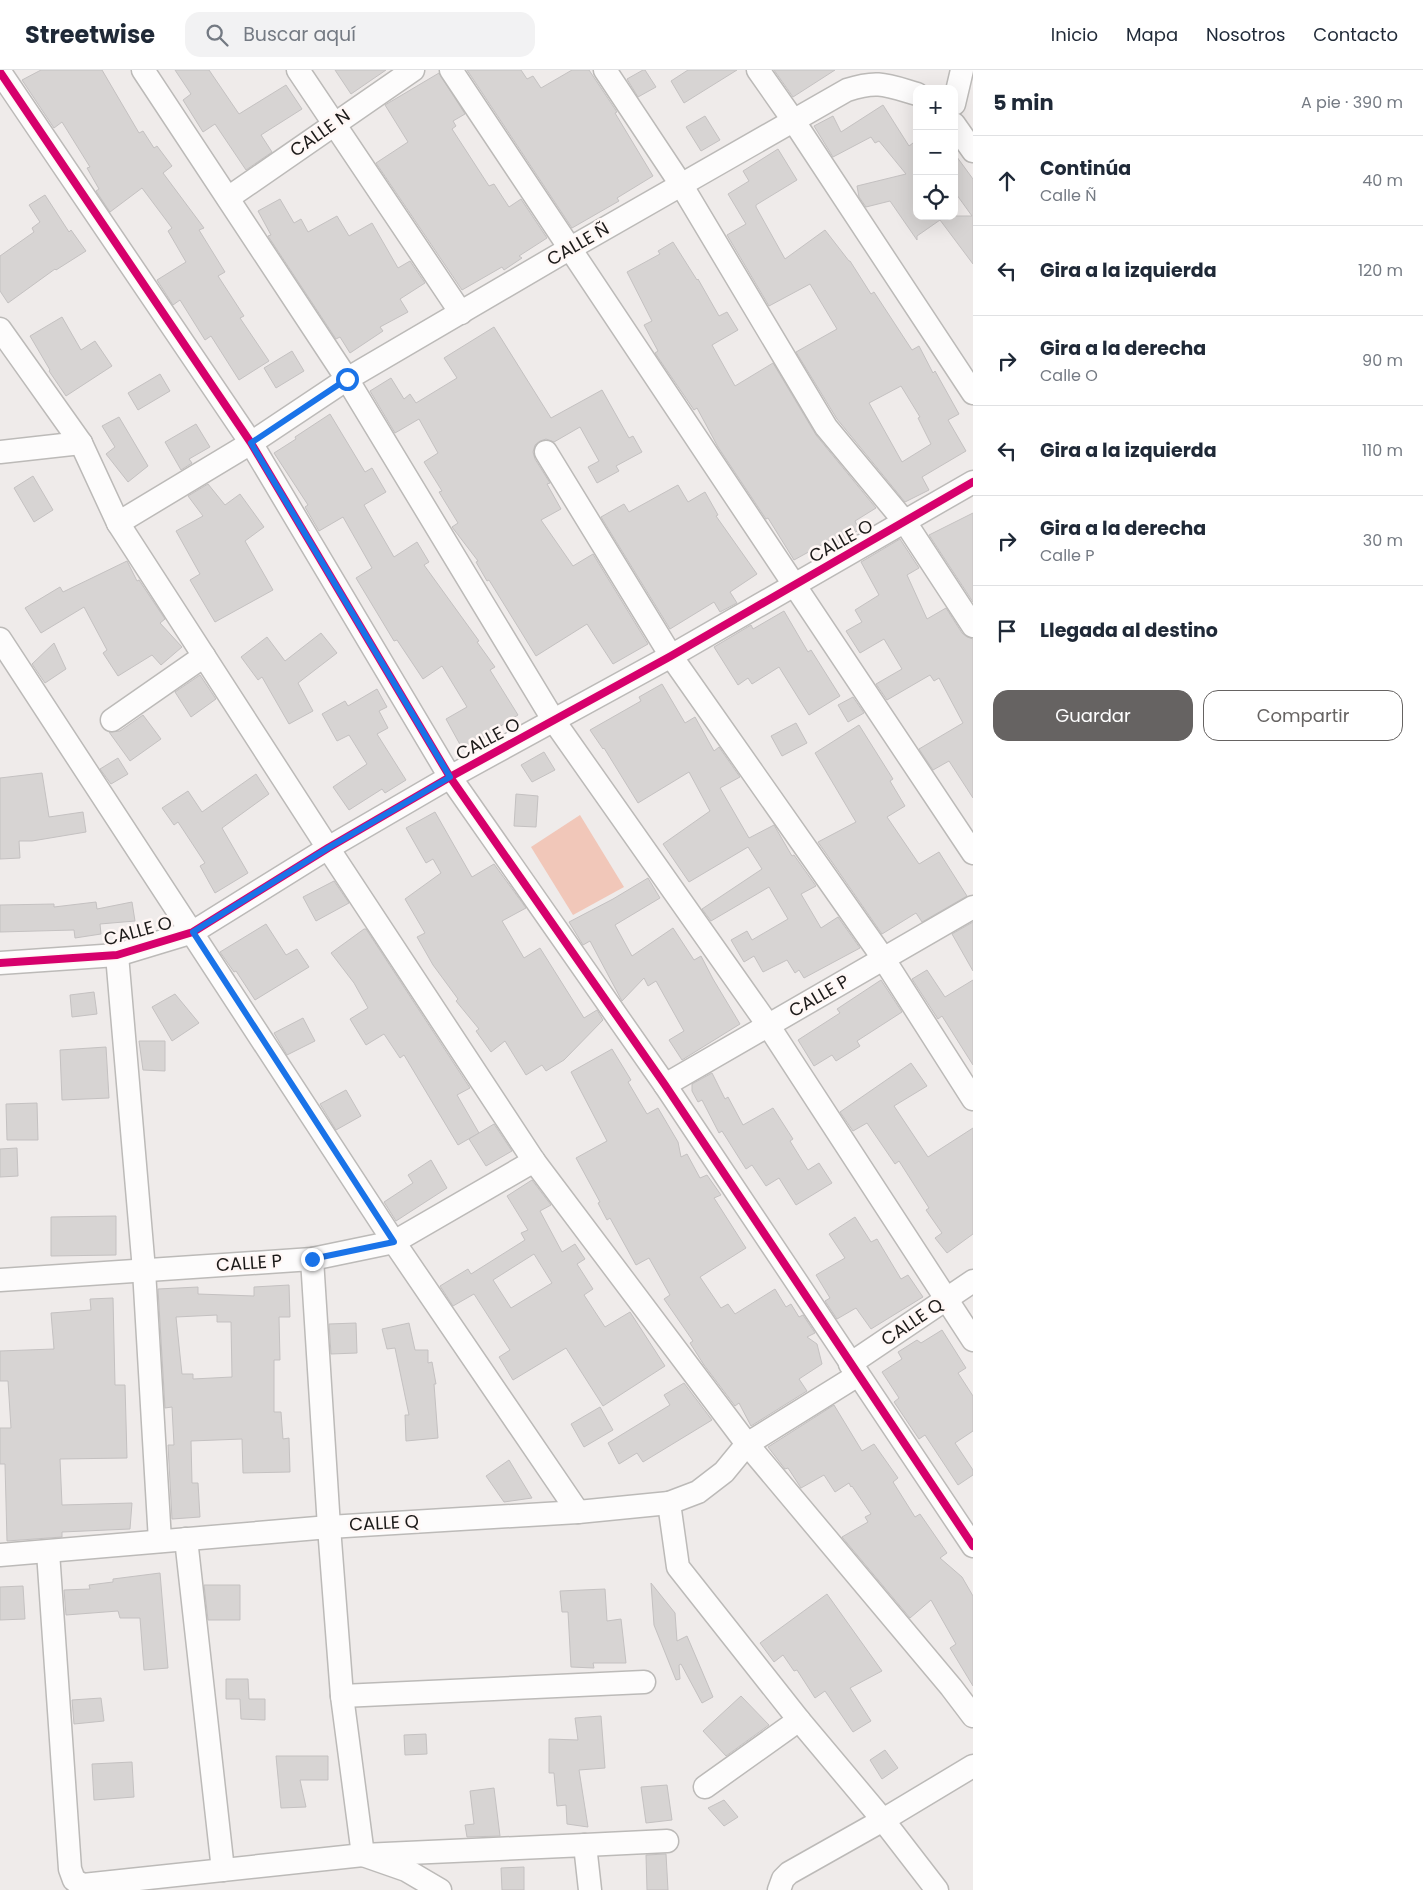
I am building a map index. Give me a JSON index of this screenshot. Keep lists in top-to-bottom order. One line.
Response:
{"streets":{"street":["CALLE N","CALLE Ñ","CALLE O","CALLE P","CALLE Q"]},"page":{"header":"Streetwise","search":"Buscar aquí","nav":["Inicio","Mapa","Nosotros","Contacto"],"heading":["5 min","A pie · 390 m"],"map_buttons":["+","−"],"list":[["Continúa","Calle Ñ","40 m"],["Gira a la izquierda","120 m"],["Gira a la derecha","Calle O","90 m"],["Gira a la izquierda","110 m"],["Gira a la derecha","Calle P","30 m"],"Llegada al destino"],"buttons":["Guardar","Compartir"]}}
